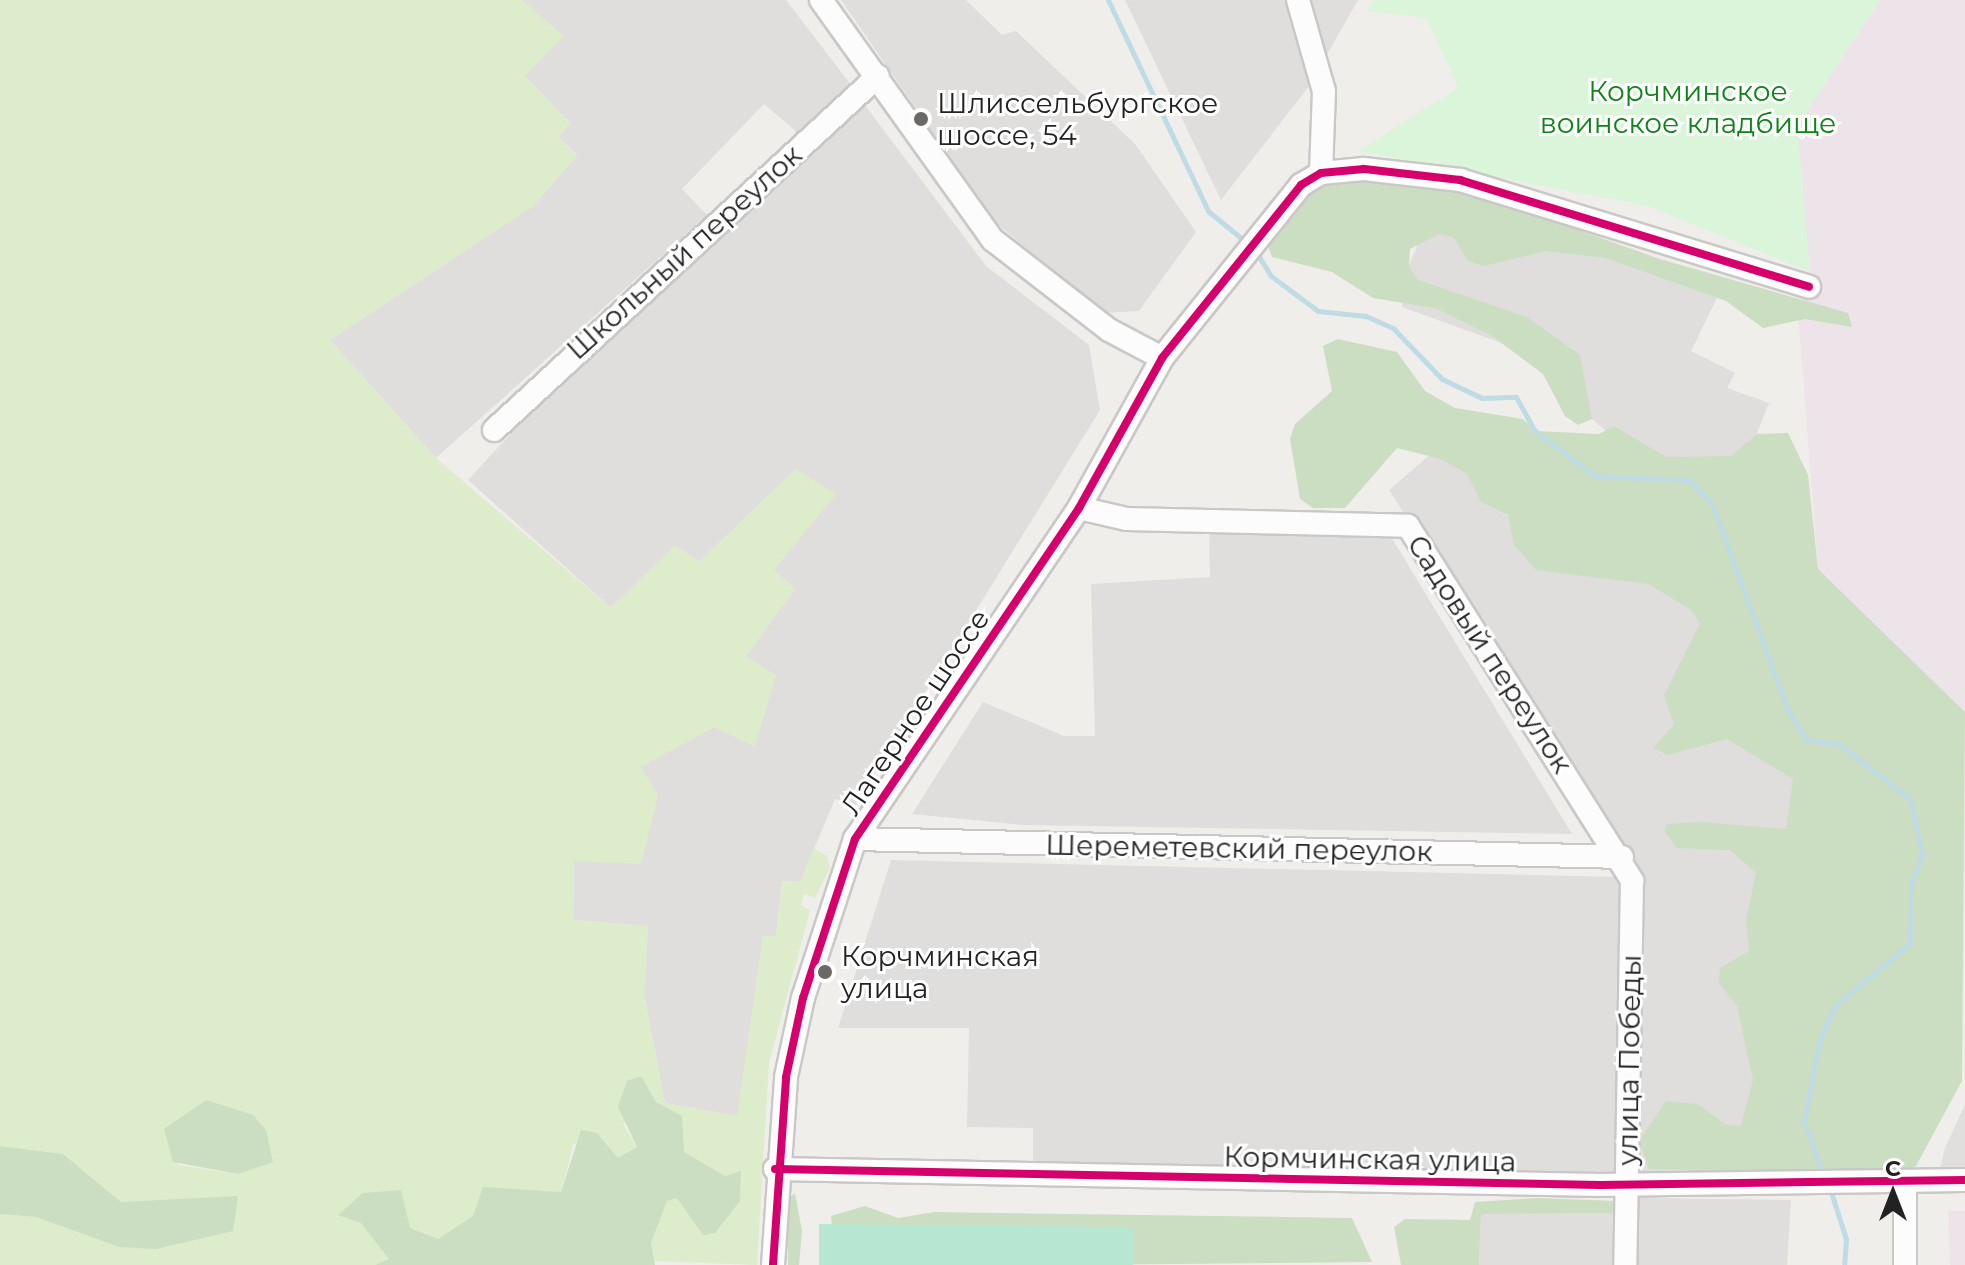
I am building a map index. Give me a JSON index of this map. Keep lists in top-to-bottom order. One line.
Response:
{"streets":{"street":["Школьный переулок","Садовый переулок","Лагерное шоссе","Шереметевский переулок","улица Победы","Кормчинская улица"]},"crossings":[["Садовый переулок","Лагерное шоссе"],["Садовый переулок","Шереметевский переулок"],["Садовый переулок","улица Победы"],["Лагерное шоссе","Шереметевский переулок"],["Лагерное шоссе","Кормчинская улица"],["Шереметевский переулок","улица Победы"],["улица Победы","Кормчинская улица"]],"parks":["Корчминское воинское кладбище"],"places":["Шлиссельбургское шоссе, 54","Корчминская улица"],"north":"top"}
